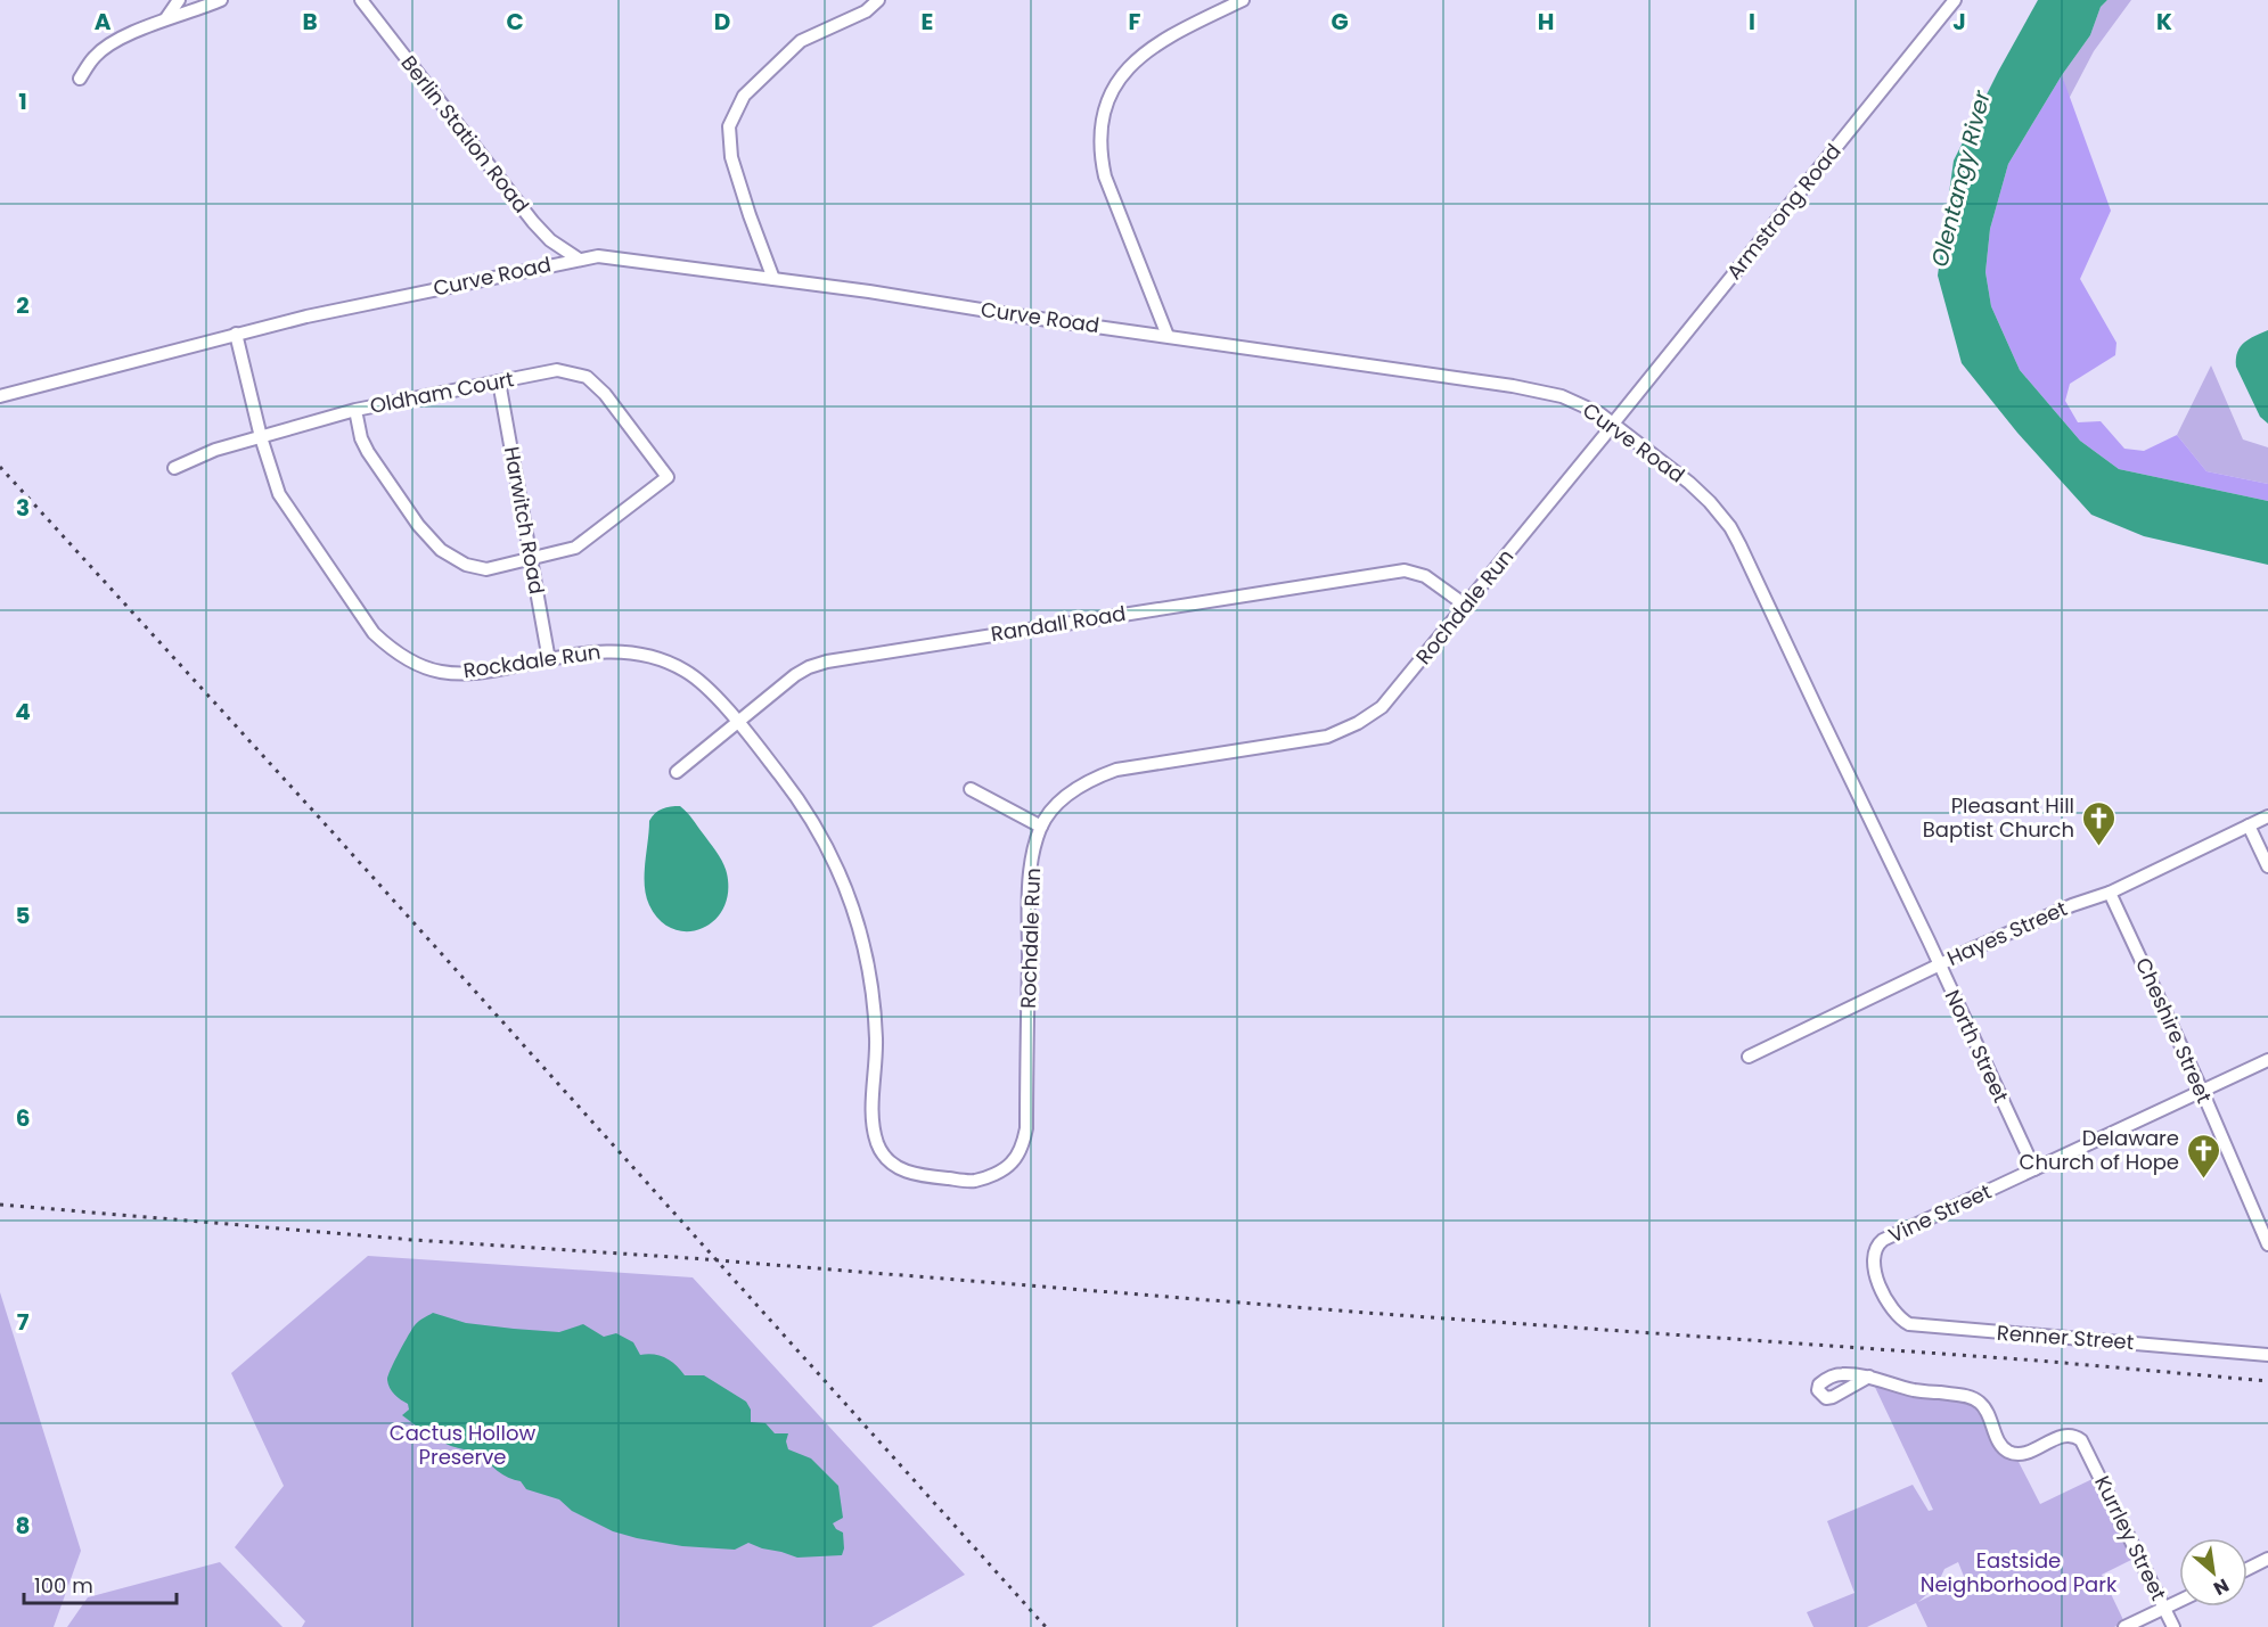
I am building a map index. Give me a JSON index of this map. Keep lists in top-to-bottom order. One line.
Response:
{"streets":{"street":["Berlin Station Road","Armstrong Road","Curve Road","Oldham Court","Harwitch Road","Rochdale Run","Randall Road","Rockdale Run","Hayes Street","Cheshire Street","North Street","Vine Street","Renner Street","Kurrley Street"]},"crossings":[["Berlin Station Road","Curve Road"],["Armstrong Road","Curve Road"],["Armstrong Road","Rochdale Run"],["Curve Road","Rochdale Run"],["Curve Road","Rockdale Run"],["Curve Road","North Street"],["Oldham Court","Harwitch Road"],["Oldham Court","Rockdale Run"],["Harwitch Road","Rockdale Run"],["Rochdale Run","Randall Road"],["Rochdale Run","Rockdale Run"],["Randall Road","Rockdale Run"],["Hayes Street","Cheshire Street"],["Hayes Street","North Street"],["Cheshire Street","Vine Street"],["North Street","Vine Street"],["Vine Street","Renner Street"]],"water":["Olentangy River"],"parks":["Cactus Hollow Preserve","Eastside Neighborhood Park"],"places":{"church":["Pleasant Hill Baptist Church","Delaware Church of Hope"]},"scale_bar":"100 m","north":"bottom right","grid":{"columns":["A","B","C","D","E","F","G","H","I","J","K"],"rows":["1","2","3","4","5","6","7","8"]}}
